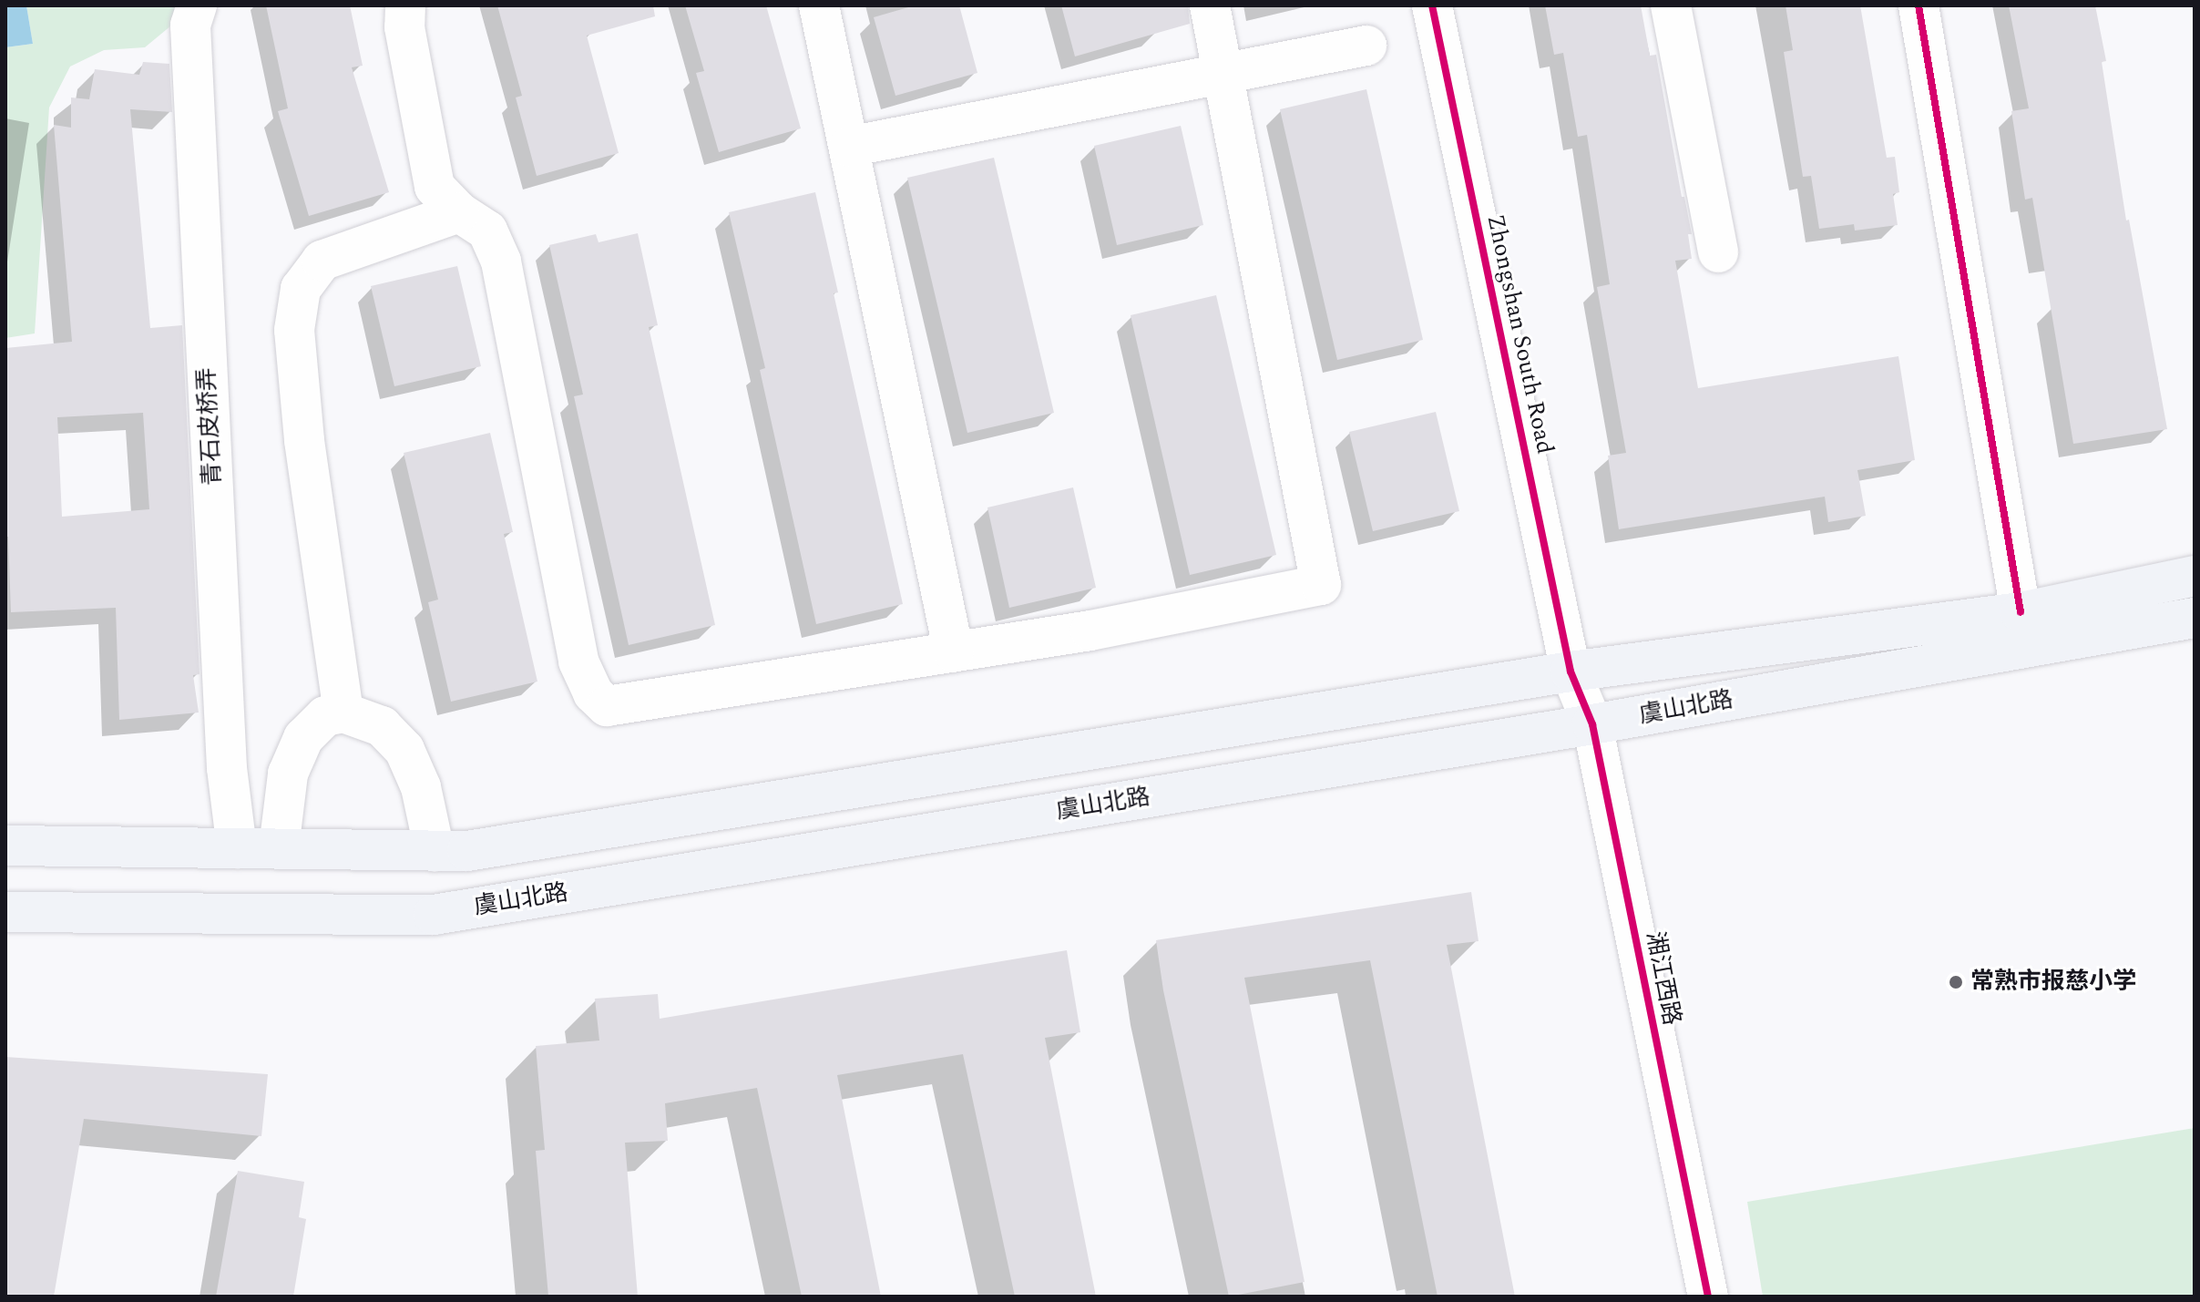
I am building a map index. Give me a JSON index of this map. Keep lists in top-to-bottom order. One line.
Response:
{"streets":{"main road":["虞山北路"],"street":["Zhongshan South Road","青石皮桥弄","湘江西路"]},"crossings":[["Zhongshan South Road","虞山北路"],["Zhongshan South Road","湘江西路"],["青石皮桥弄","虞山北路"],["虞山北路","湘江西路"]],"places":["常熟市报慈小学"]}
